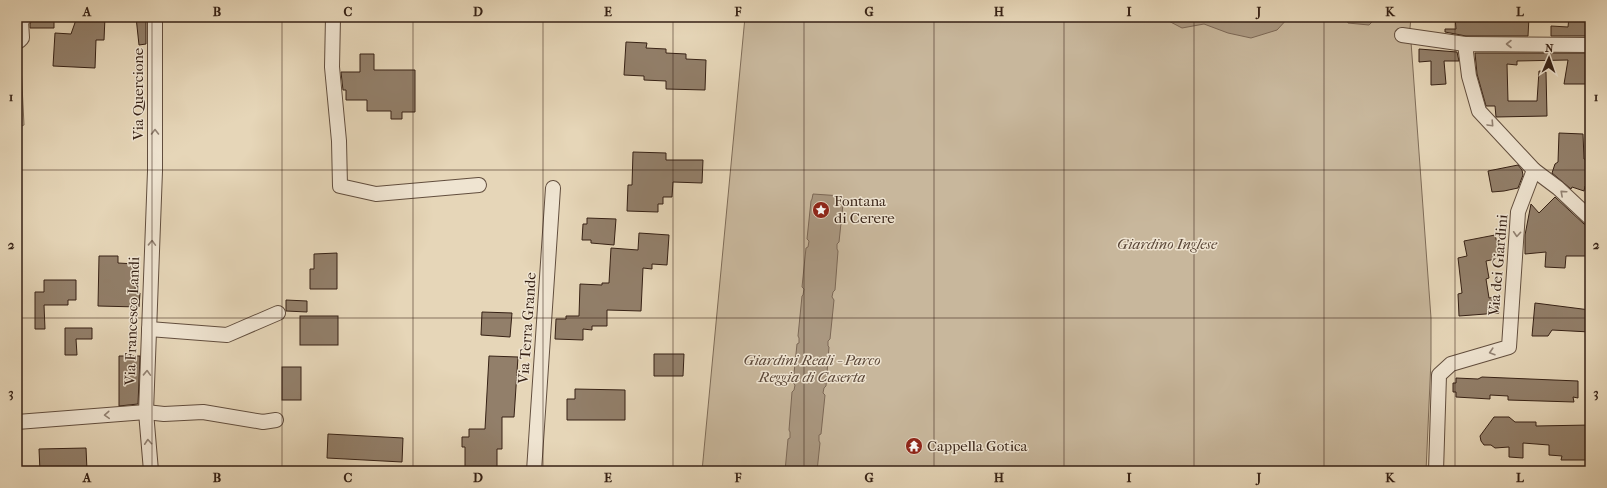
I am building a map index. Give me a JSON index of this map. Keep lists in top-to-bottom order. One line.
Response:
{"streets":{"street":["Via Quercione","Via dei Giardini","Via Francesco Landi","Via Terra Grande"]},"crossings":[["Via Quercione","Via Francesco Landi"]],"one_way":["Via Quercione","Via dei Giardini","Via Francesco Landi"],"parks":["Giardino Inglese","Giardini Reali - Parco Reggia di Caserta"],"places":{"place":["Fontana di Cerere"],"temple":["Cappella Gotica"]},"north":"top","grid":{"columns":["A","B","C","D","E","F","G","H","I","J","K","L"],"rows":["1","2","3"]}}
